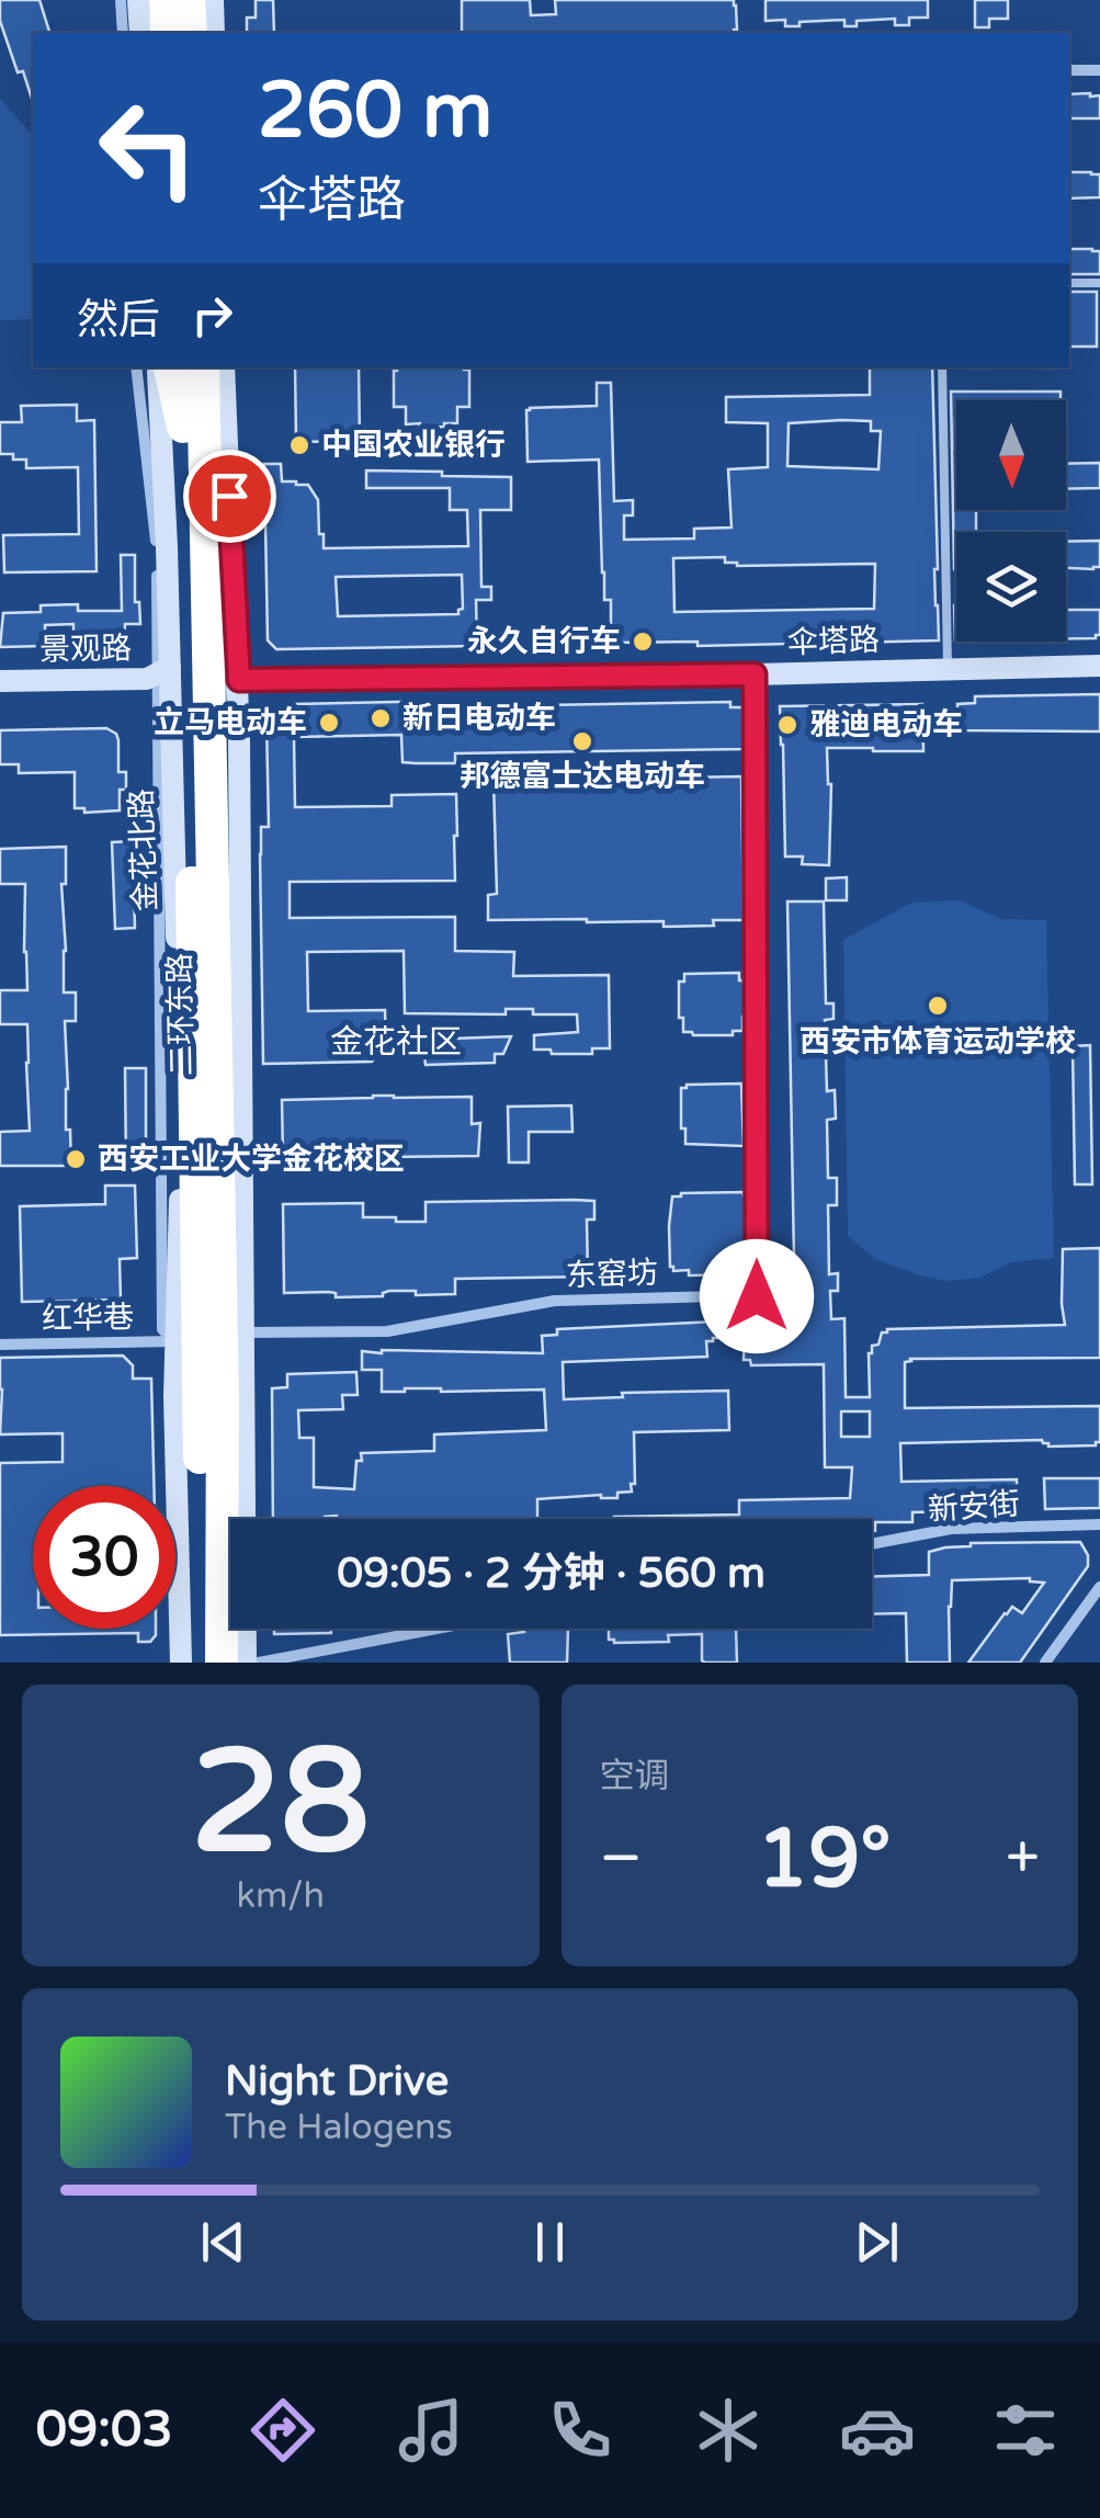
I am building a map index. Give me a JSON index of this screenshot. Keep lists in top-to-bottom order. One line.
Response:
{"streets":{"highway":["二环东路"],"main road":["伞塔路","景观路","金花北路"],"street":["东窑坊","红华巷","新安街"]},"crossings":[["伞塔路","东窑坊"],["景观路","金花北路"],["金花北路","红华巷"]],"districts":["金花社区"],"places":["中国农业银行","永久自行车","新日电动车","立马电动车","雅迪电动车","邦德富士达电动车","西安市体育运动学校","西安工业大学金花校区"],"north":"bottom","page":{"turn":["260 m","伞塔路"],"then":"然后","limit":"30","trip":"09:05 · 2 分钟 · 560 m","tile":[["28","km/h"],"空调"],"heat":["−","19°","+"],"song":["Night Drive","The Halogens"],"tabs":"09:03"}}
